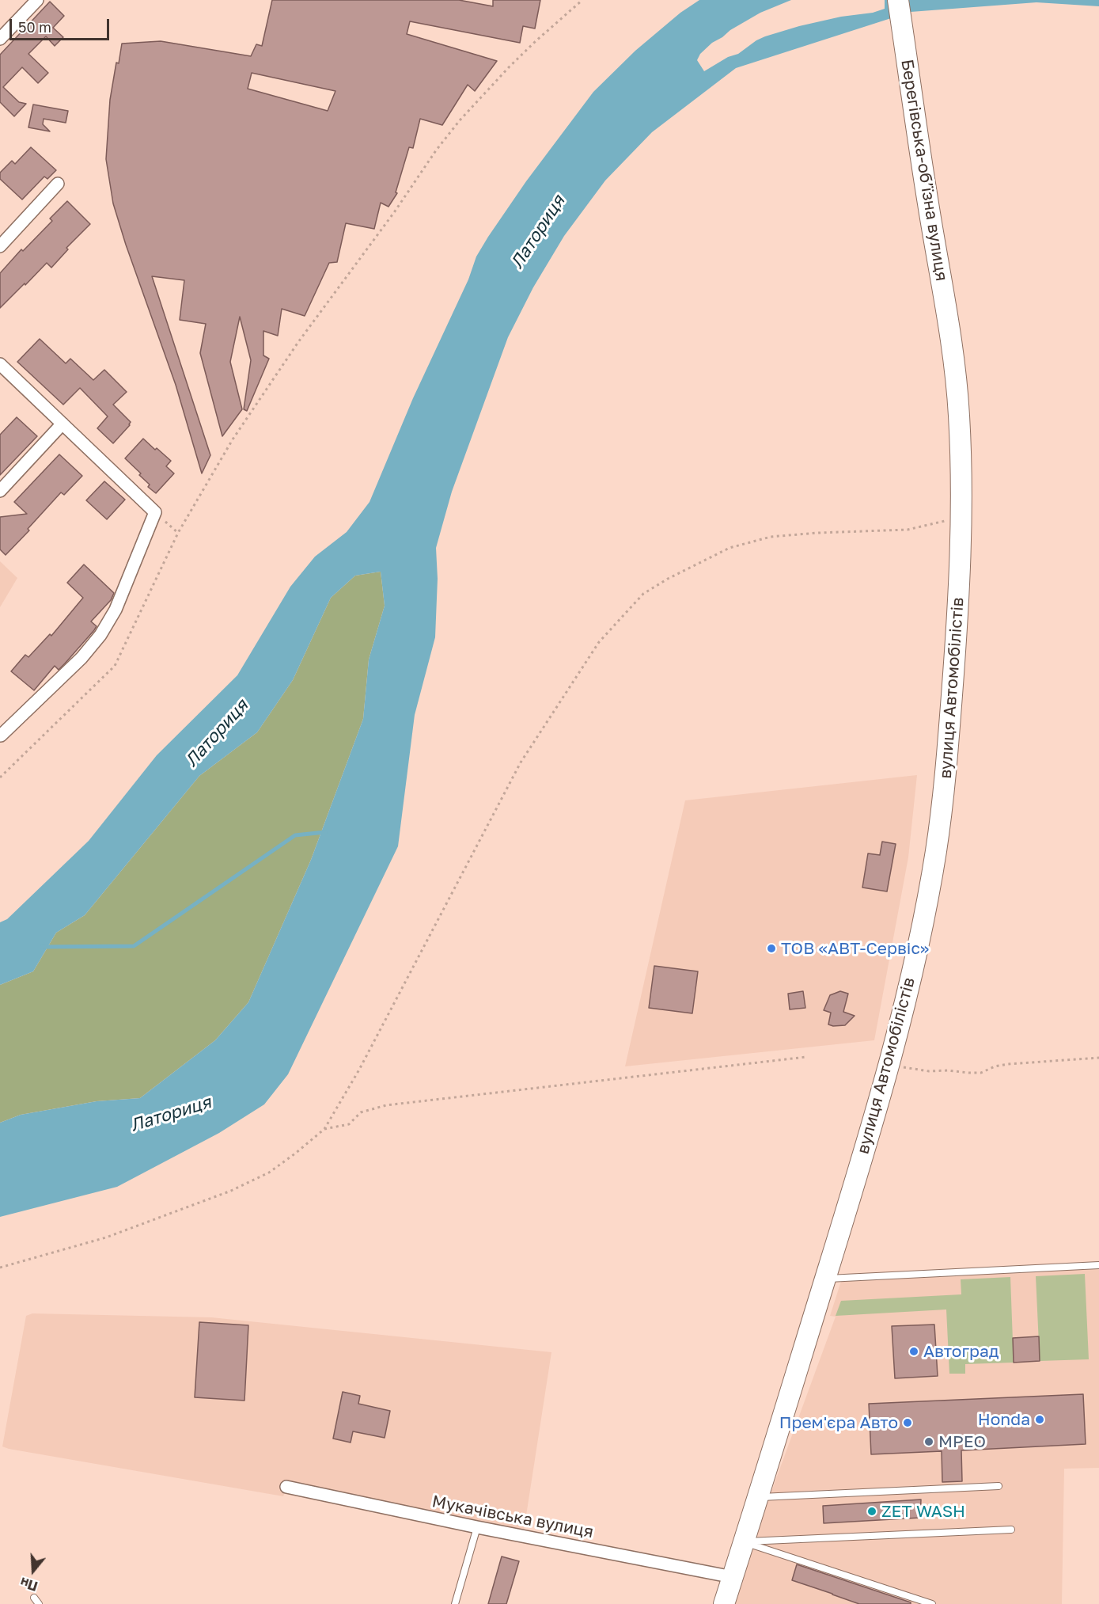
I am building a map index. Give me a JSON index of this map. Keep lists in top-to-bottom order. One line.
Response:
{"streets":{"highway":["Берегівська-обʼїзна вулиця","вулиця Автомобілістів"],"street":["Мукачівська вулиця"]},"crossings":[["Берегівська-обʼїзна вулиця","вулиця Автомобілістів"],["вулиця Автомобілістів","Мукачівська вулиця"]],"water":["Латориця"],"places":["ТОВ «АВТ-Сервіс»","Автоград","Honda","Прем'єра Авто","МРЕО","ZET WASH"],"scale_bar":"50 m","north":"bottom"}
